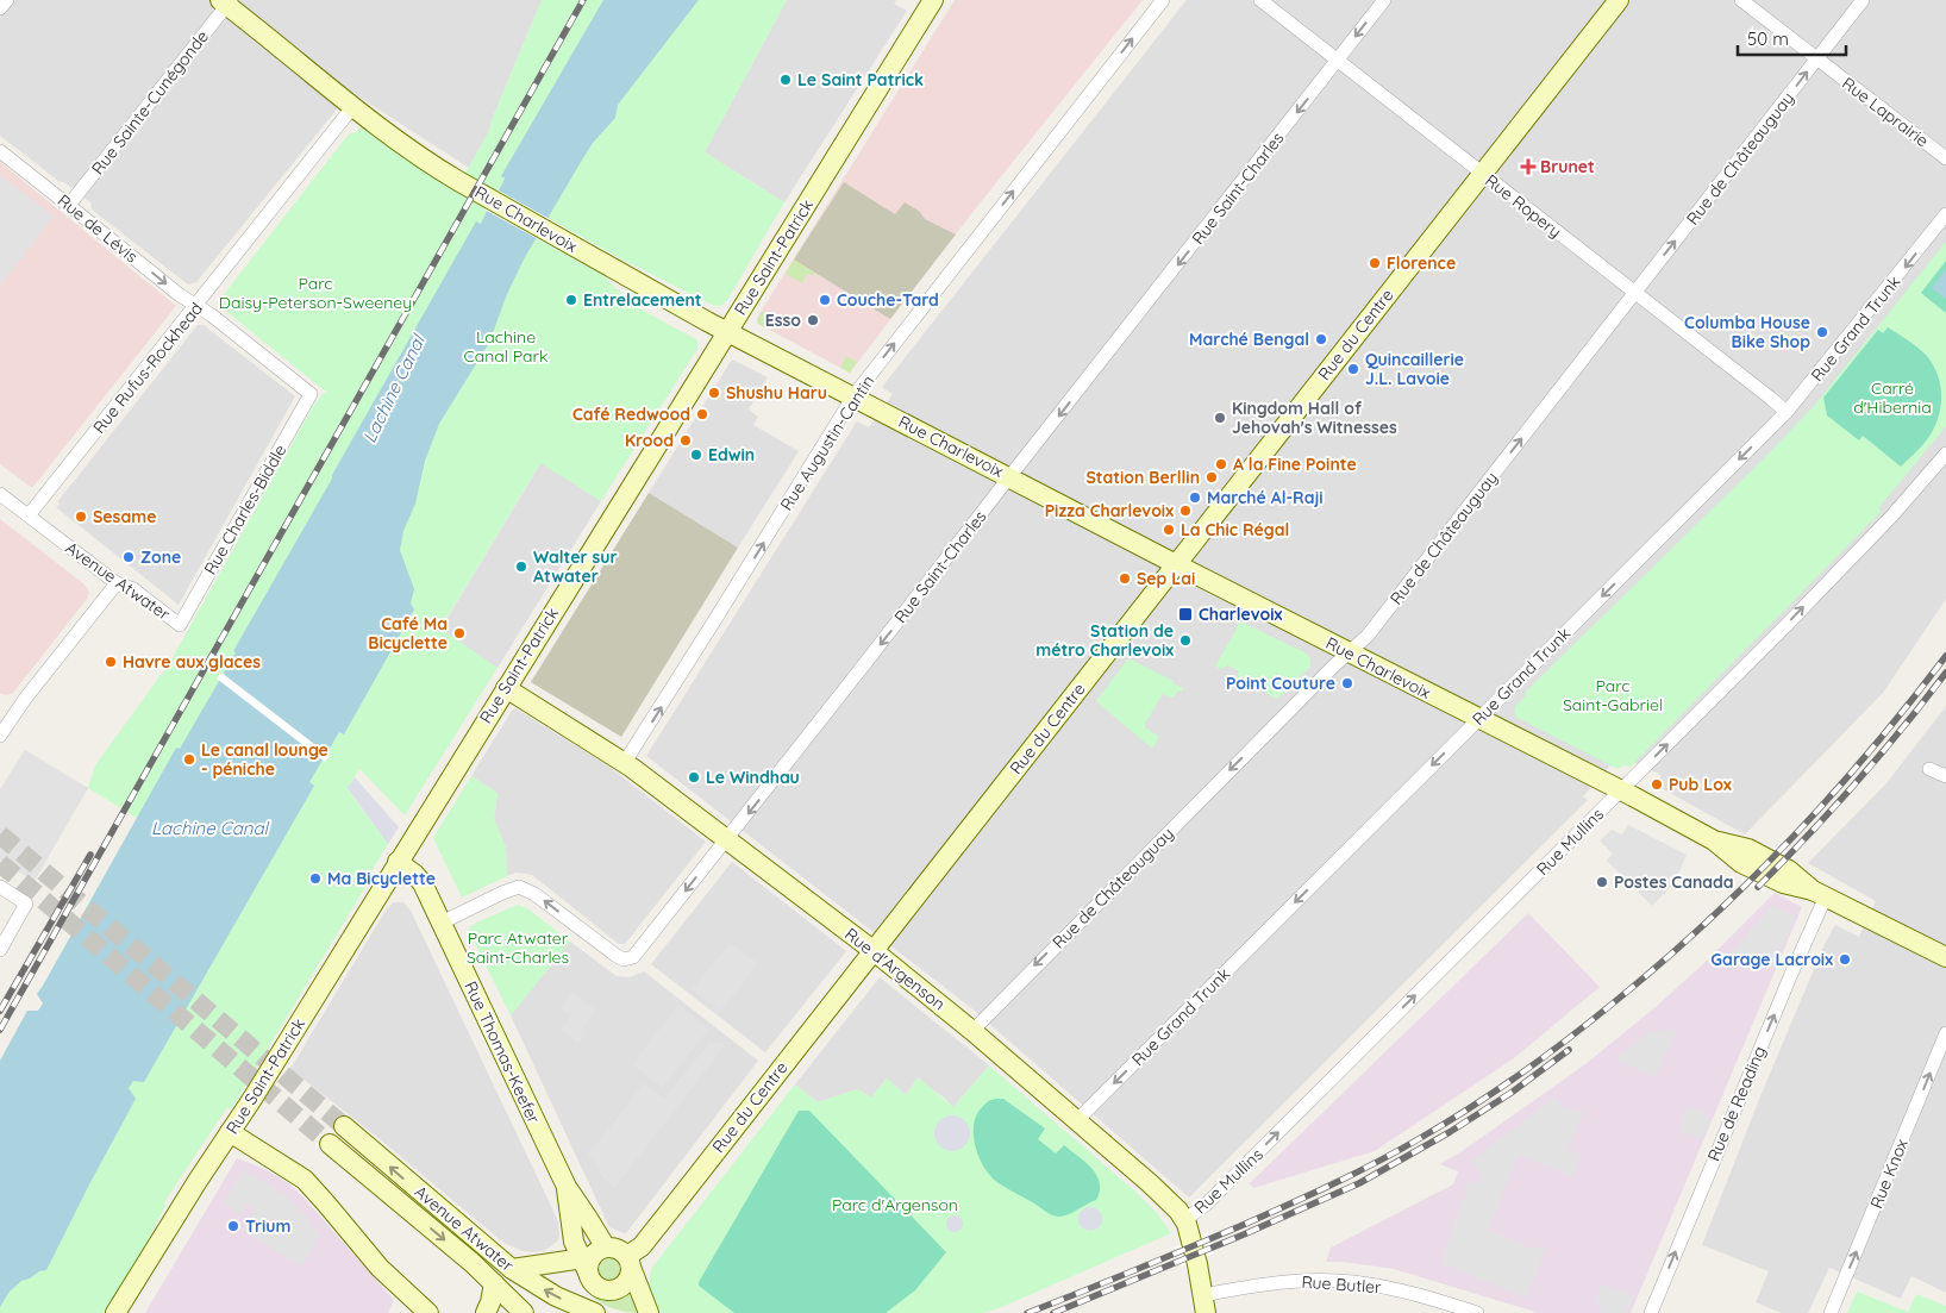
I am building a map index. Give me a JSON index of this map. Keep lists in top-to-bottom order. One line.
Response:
{"streets":{"street":["Rue Sainte-Cunégonde","Rue Laprairie","Rue de Châteauguay","Rue Saint-Charles","Rue Ropery","Rue Charlevoix","Rue de Lévis","Rue Saint-Patrick","Rue Grand Trunk","Rue du Centre","Rue Rufus-Rockhead","Rue Augustin-Cantin","Rue Charles-Biddle","Avenue Atwater","Rue Mullins","Rue d'Argenson","Rue Thomas-Keefer","Rue de Reading","Rue Knox","Rue Butler"]},"crossings":[["Rue Sainte-Cunégonde","Rue Charlevoix"],["Rue Sainte-Cunégonde","Rue de Lévis"],["Rue Laprairie","Rue de Châteauguay"],["Rue de Châteauguay","Rue Ropery"],["Rue de Châteauguay","Rue Charlevoix"],["Rue de Châteauguay","Rue d'Argenson"],["Rue Saint-Charles","Rue Ropery"],["Rue Saint-Charles","Rue Charlevoix"],["Rue Saint-Charles","Rue d'Argenson"],["Rue Saint-Charles","Rue Thomas-Keefer"],["Rue Ropery","Rue Grand Trunk"],["Rue Ropery","Rue du Centre"],["Rue Charlevoix","Rue Saint-Patrick"],["Rue Charlevoix","Rue Grand Trunk"],["Rue Charlevoix","Rue du Centre"],["Rue Charlevoix","Rue Rufus-Rockhead"],["Rue Charlevoix","Rue Augustin-Cantin"],["Rue Charlevoix","Rue Mullins"],["Rue Charlevoix","Rue de Reading"],["Rue de Lévis","Rue Rufus-Rockhead"],["Rue de Lévis","Rue Charles-Biddle"],["Rue Saint-Patrick","Rue d'Argenson"],["Rue Saint-Patrick","Rue Thomas-Keefer"],["Rue Grand Trunk","Rue d'Argenson"],["Rue du Centre","Rue d'Argenson"],["Rue du Centre","Rue Thomas-Keefer"],["Rue Rufus-Rockhead","Avenue Atwater"],["Rue Augustin-Cantin","Rue d'Argenson"],["Rue Charles-Biddle","Avenue Atwater"],["Rue Mullins","Rue d'Argenson"],["Rue d'Argenson","Rue Butler"]],"one_way":["Rue Saint-Charles","Rue de Lévis","Rue Grand Trunk","Rue Augustin-Cantin","Rue Mullins","Rue de Reading","Rue Knox"],"water":["Lachine Canal"],"parks":["Parc Daisy-Peterson-Sweeney","Lachine Canal Park","Carré d'Hibernia","Parc Saint-Gabriel","Parc Atwater Saint-Charles","Parc d'Argenson"],"places":{"other":["Le Saint Patrick","Florence","Entrelacement","Couche-Tard","Esso","Columba House Bike Shop","Marché Bengal","Quincaillerie J.L. Lavoie","Shushu Haru","Café Redwood","Kingdom Hall of Jehovah's Witnesses","Krood","Edwin","A la Fine Pointe","Station Berllin","Marché Al-Raji","Pizza Charlevoix","Sesame","La Chic Régal","Zone","Walter sur Atwater","Sep Lai","Café Ma Bicyclette","Station de métro Charlevoix","Havre aux glaces","Point Couture","Le canal lounge - péniche","Le Windhau","Pub Lox","Ma Bicyclette","Postes Canada","Garage Lacroix","Trium"],"health":["Brunet"],"transit":["Charlevoix"]},"scale_bar":"50 m"}
